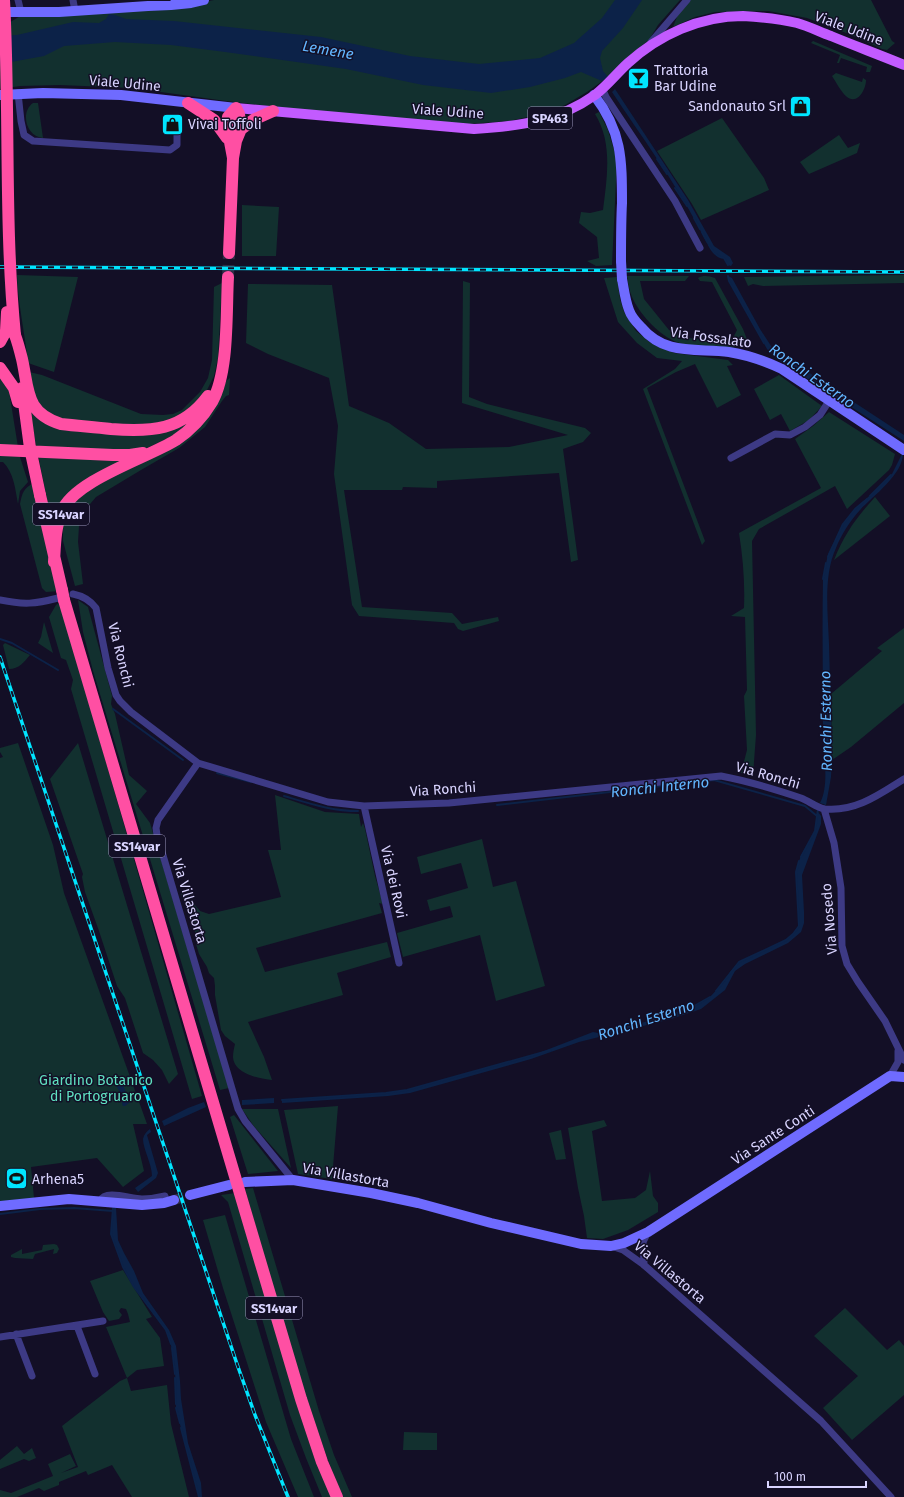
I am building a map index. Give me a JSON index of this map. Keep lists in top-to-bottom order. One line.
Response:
{"streets":{"highway":["SS14var"],"main road":["Viale Udine","SP463"],"street":["Via Fossalato","Via Ronchi","Via dei Rovi","Via Villastorta","Via Nosedo","Via Sante Conti"]},"crossings":[["Viale Udine","Via Fossalato"],["SS14var","Via Ronchi"],["Via Ronchi","Via dei Rovi"],["Via Ronchi","Via Villastorta"],["Via Ronchi","Via Nosedo"],["Via Villastorta","Via Sante Conti"]],"water":["Lemene","Ronchi Esterno","Ronchi Interno"],"parks":["Giardino Botanico di Portogruaro"],"places":{"bar":["Trattoria Bar Udine"],"shop":["Sandonauto Srl","Vivai Toffoli"],"sports":["Arhena5"]},"scale_bar":"100 m"}
